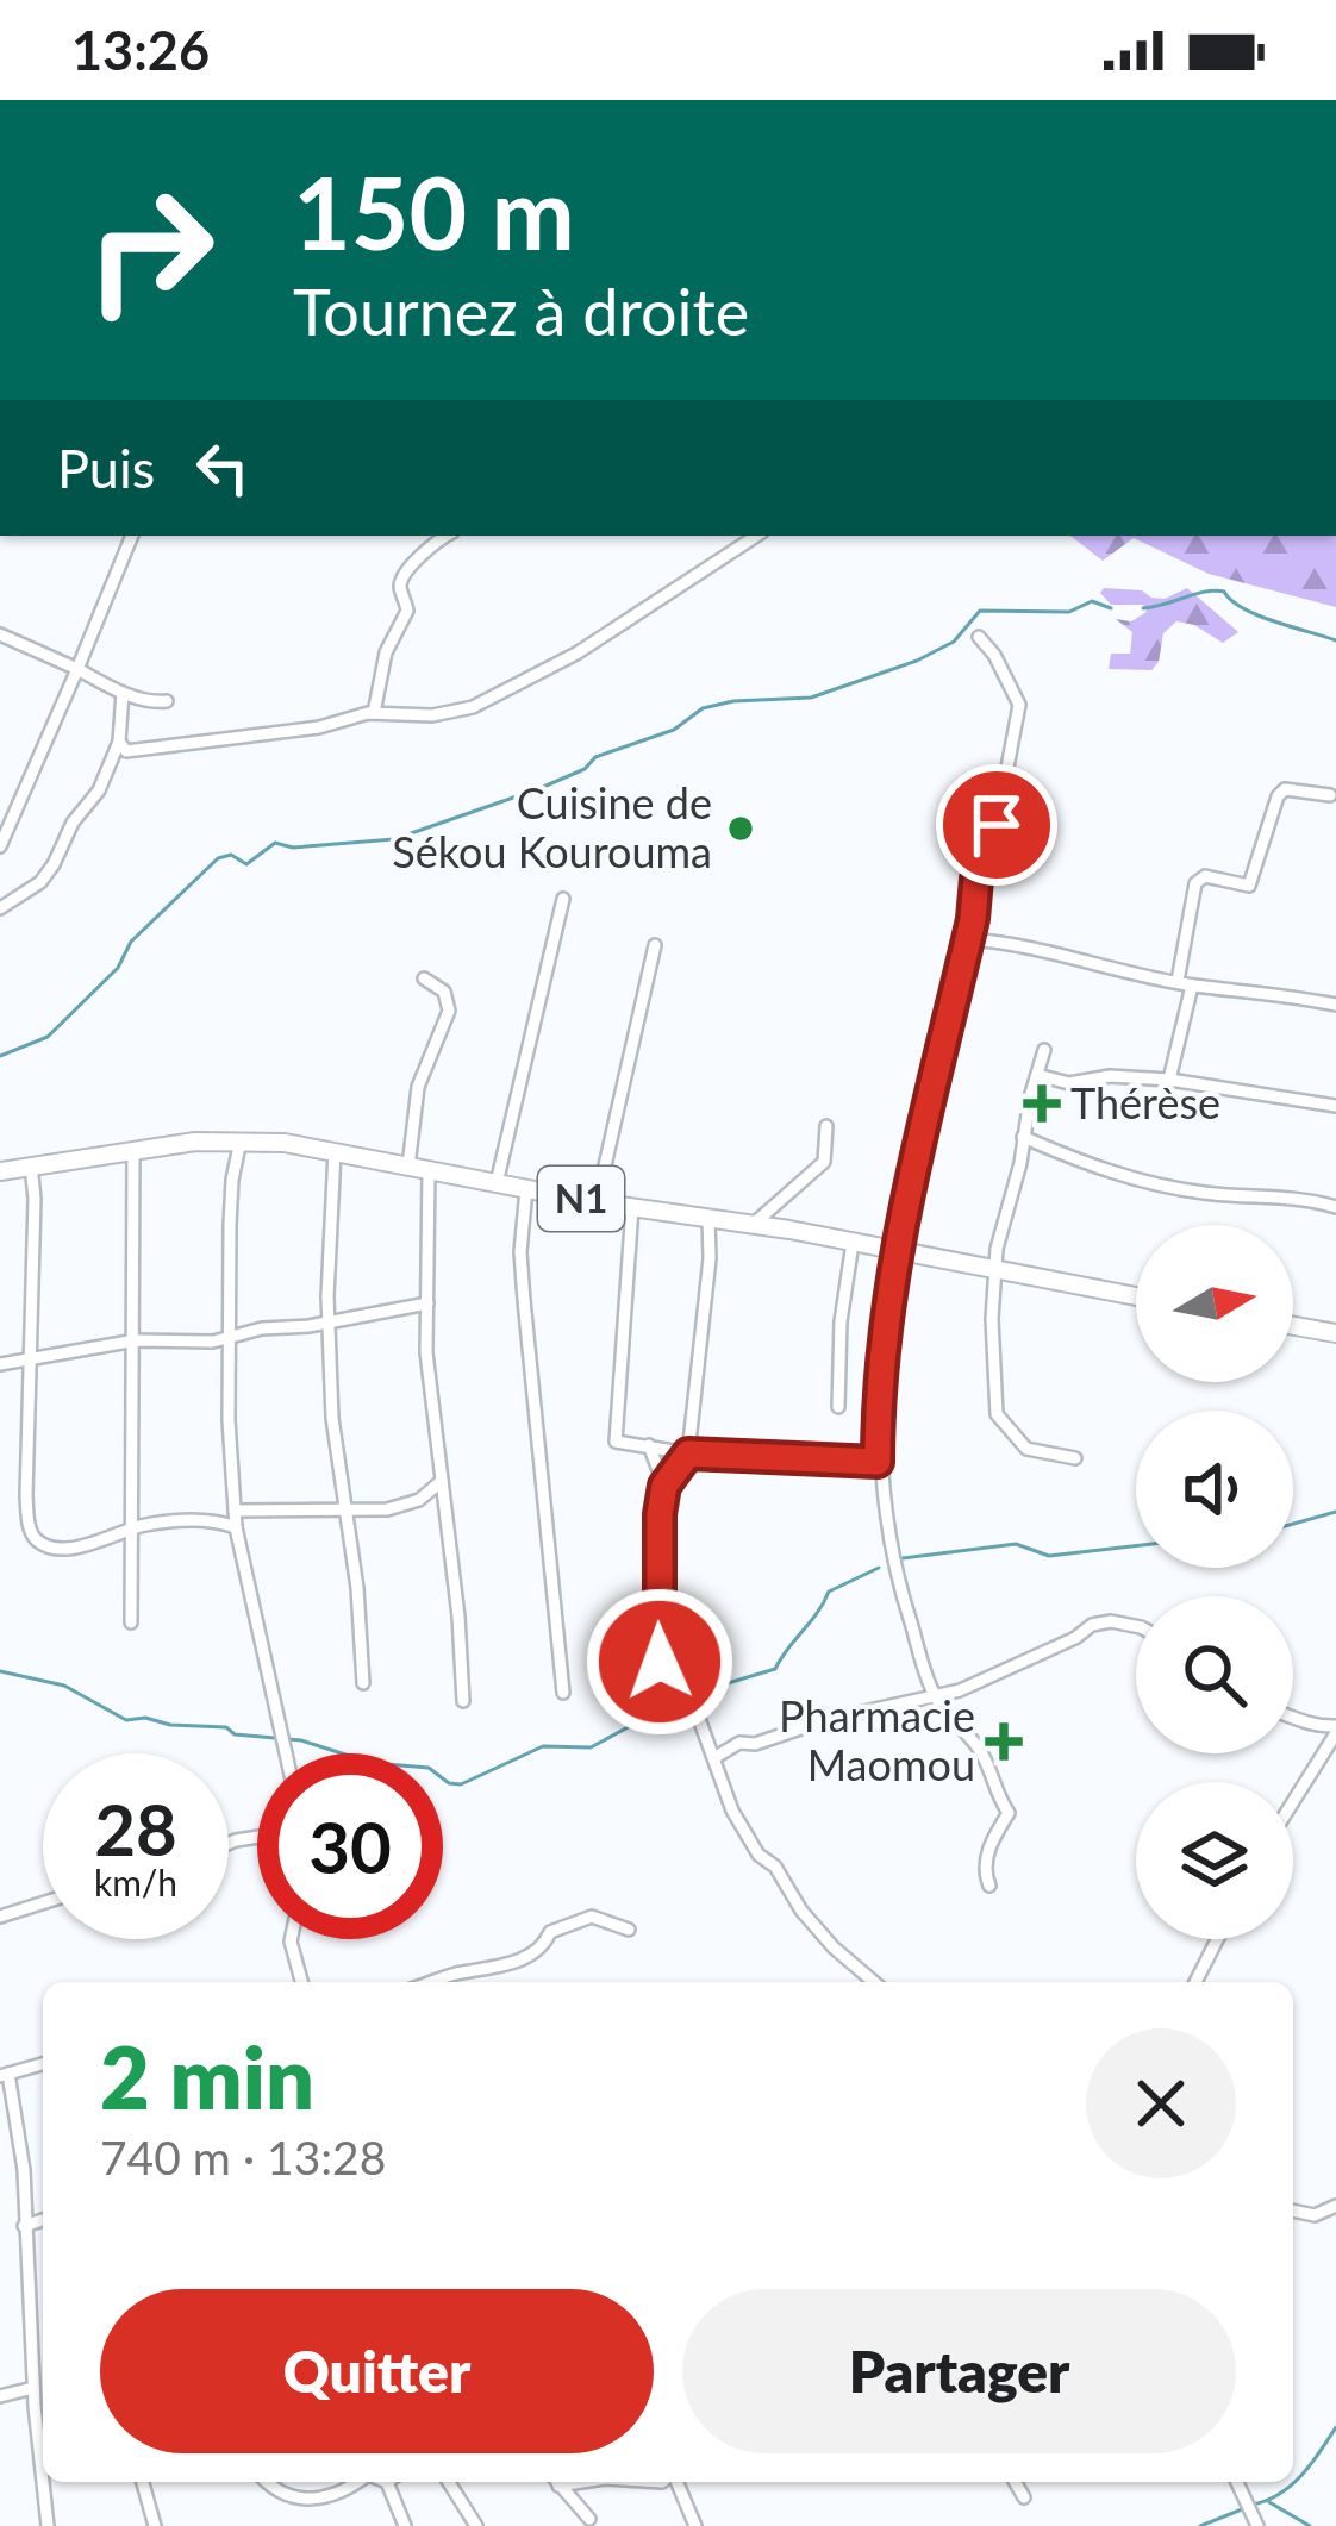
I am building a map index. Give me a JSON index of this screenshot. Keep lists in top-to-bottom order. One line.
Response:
{"streets":{"highway":["N1"]},"places":{"other":["Cuisine de Sékou Kourouma"],"health":["Thérèse","Pharmacie Maomou"]},"north":"right","page":{"status":"13:26","turn":["150 m","Tournez à droite"],"then":"Puis","speed":"28 km/h","limit":"30","heading":["2 min","740 m · 13:28"],"buttons":["Quitter","Partager"]}}
